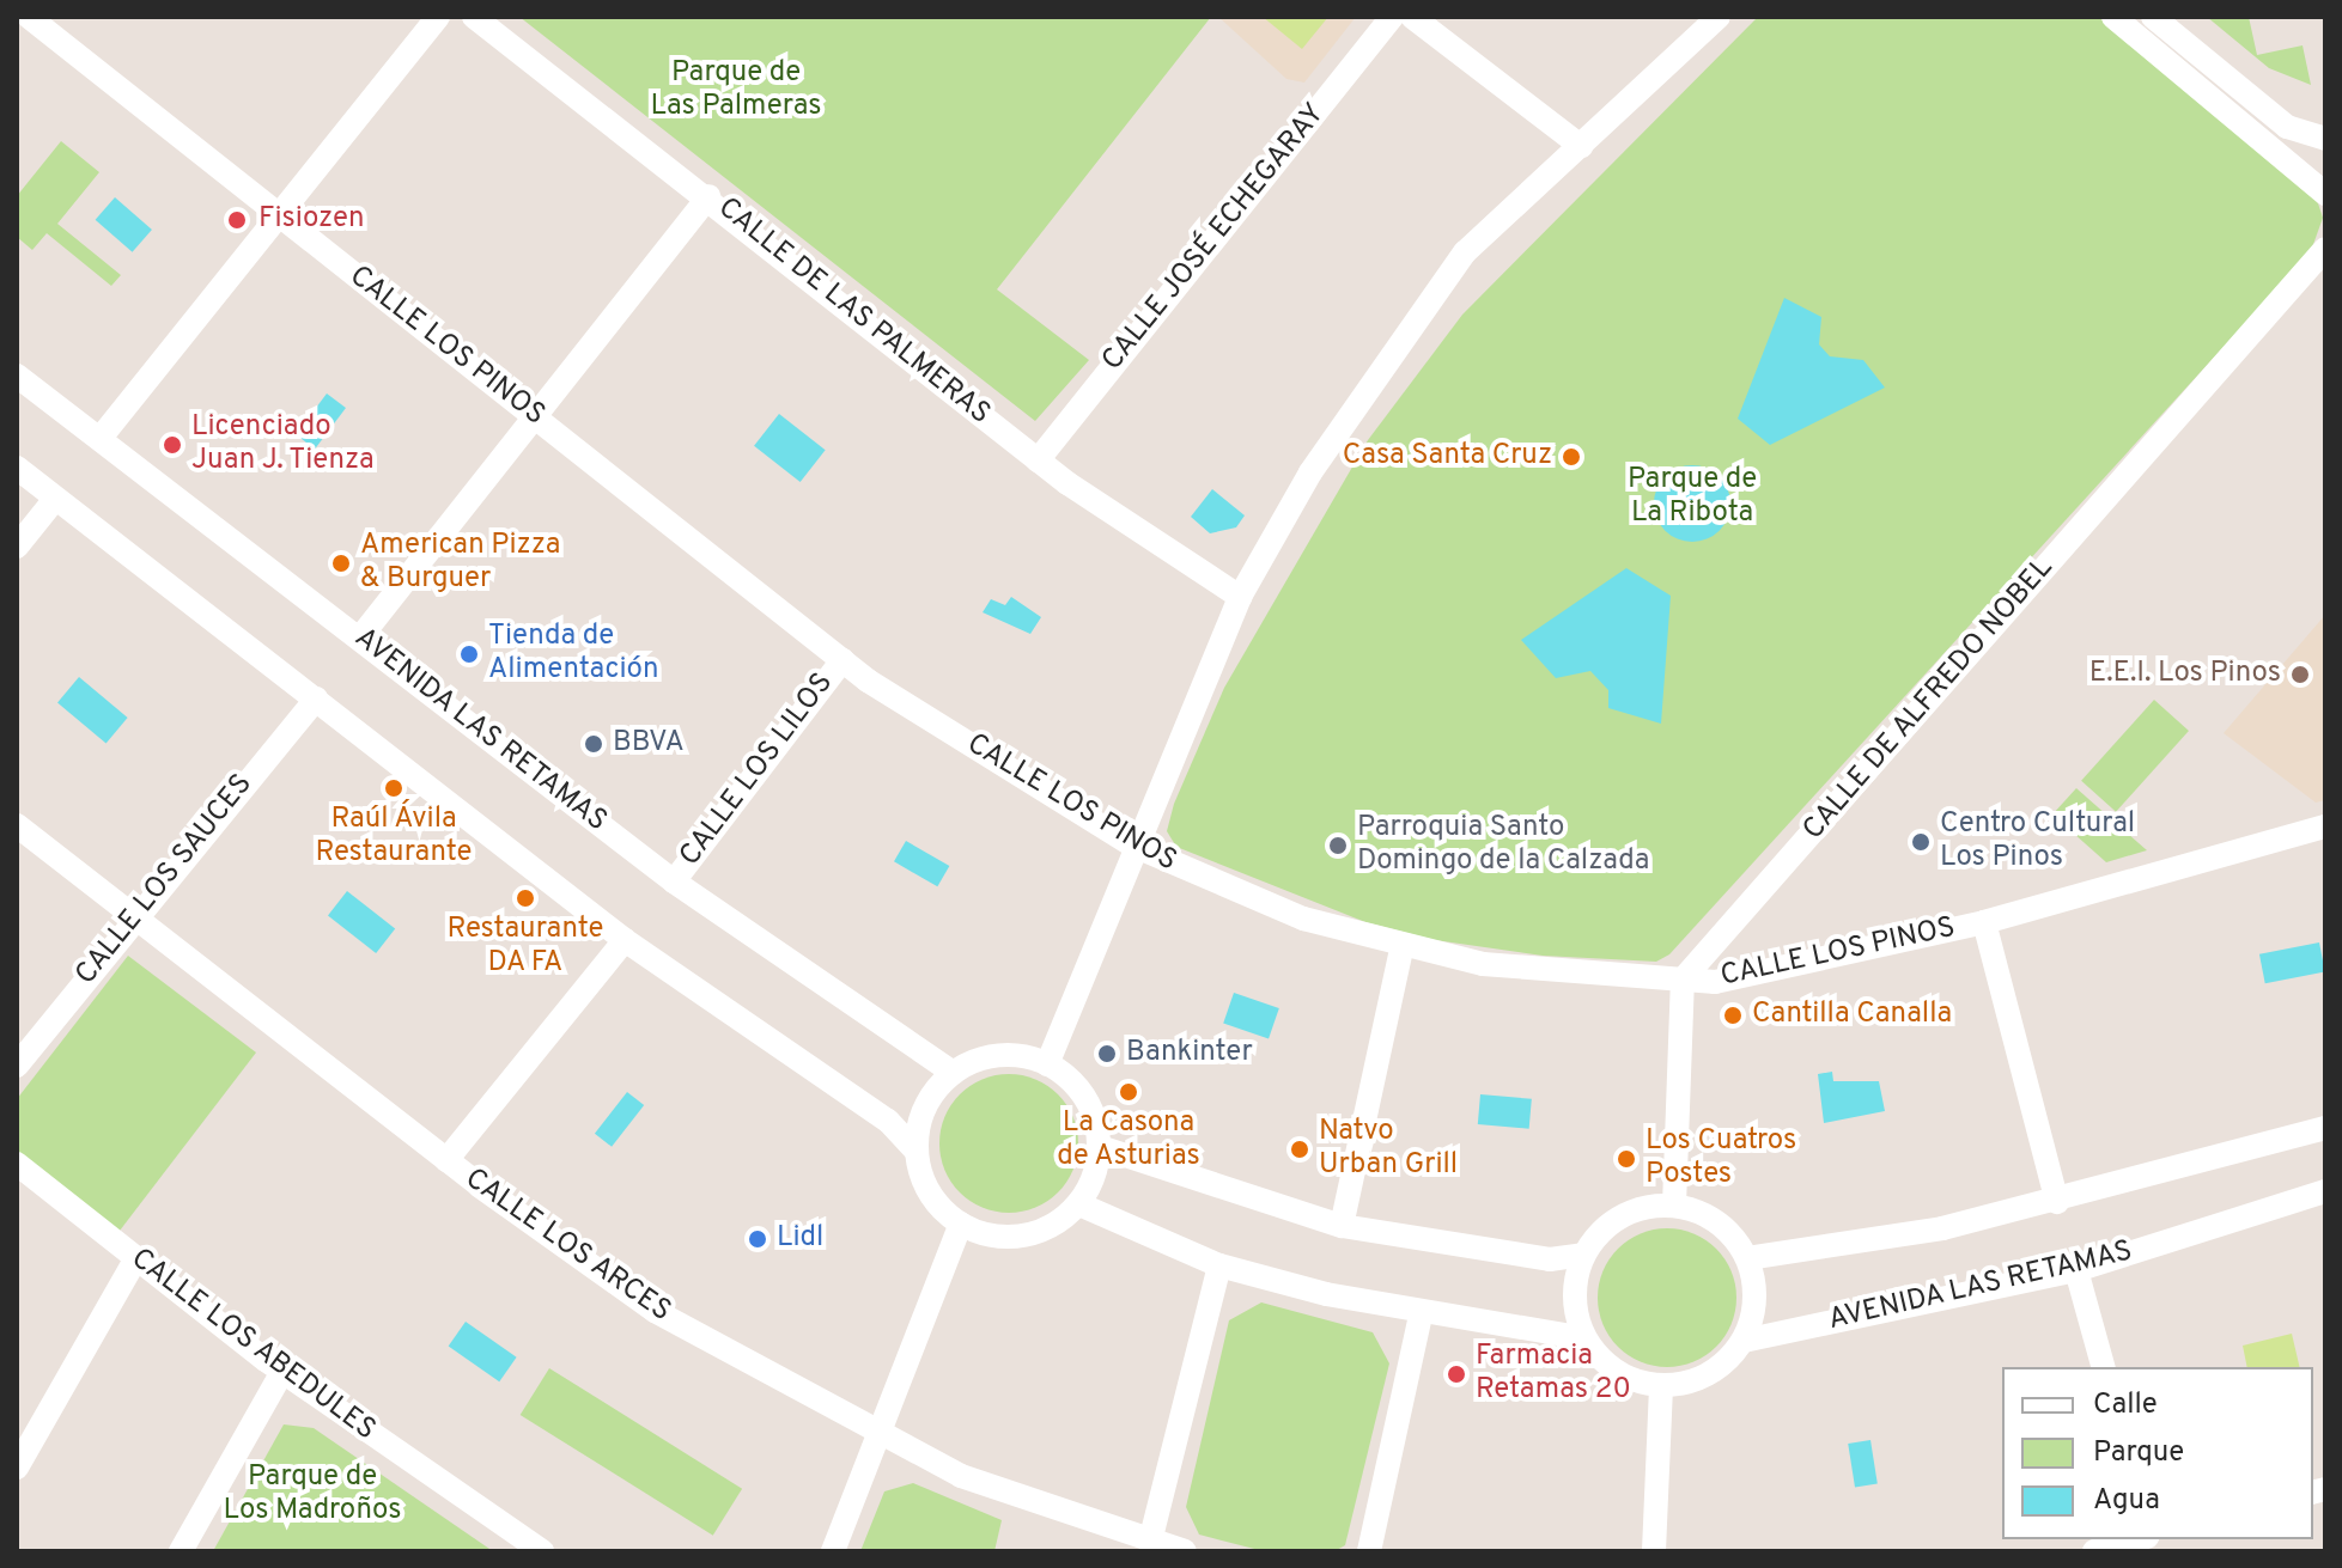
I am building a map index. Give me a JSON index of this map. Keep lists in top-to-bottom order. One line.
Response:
{"streets":{"street":["CALLE JOSÉ ECHEGARAY","CALLE DE LAS PALMERAS","CALLE LOS PINOS","CALLE DE ALFREDO NOBEL","AVENIDA LAS RETAMAS","CALLE LOS LILOS","CALLE LOS SAUCES","CALLE LOS ARCES","CALLE LOS ABEDULES"]},"crossings":[["CALLE JOSÉ ECHEGARAY","CALLE DE LAS PALMERAS"],["CALLE LOS PINOS","CALLE DE ALFREDO NOBEL"],["CALLE LOS PINOS","CALLE LOS LILOS"],["AVENIDA LAS RETAMAS","CALLE LOS LILOS"],["CALLE LOS SAUCES","CALLE LOS ARCES"]],"parks":["Parque de Las Palmeras","Parque de La Ribota","Parque de Los Madroños"],"places":["Fisiozen","Licenciado Juan J. Tienza","Casa Santa Cruz","American Pizza & Burguer","Tienda de Alimentación","E.E.I. Los Pinos","BBVA","Raúl Ávila Restaurante","Centro Cultural Los Pinos","Parroquia Santo Domingo de la Calzada","Restaurante DA FA","Cantilla Canalla","Bankinter","La Casona de Asturias","Natvo Urban Grill","Los Cuatros Postes","Lidl","Farmacia Retamas 20"],"legend":["Calle","Parque","Agua"]}
